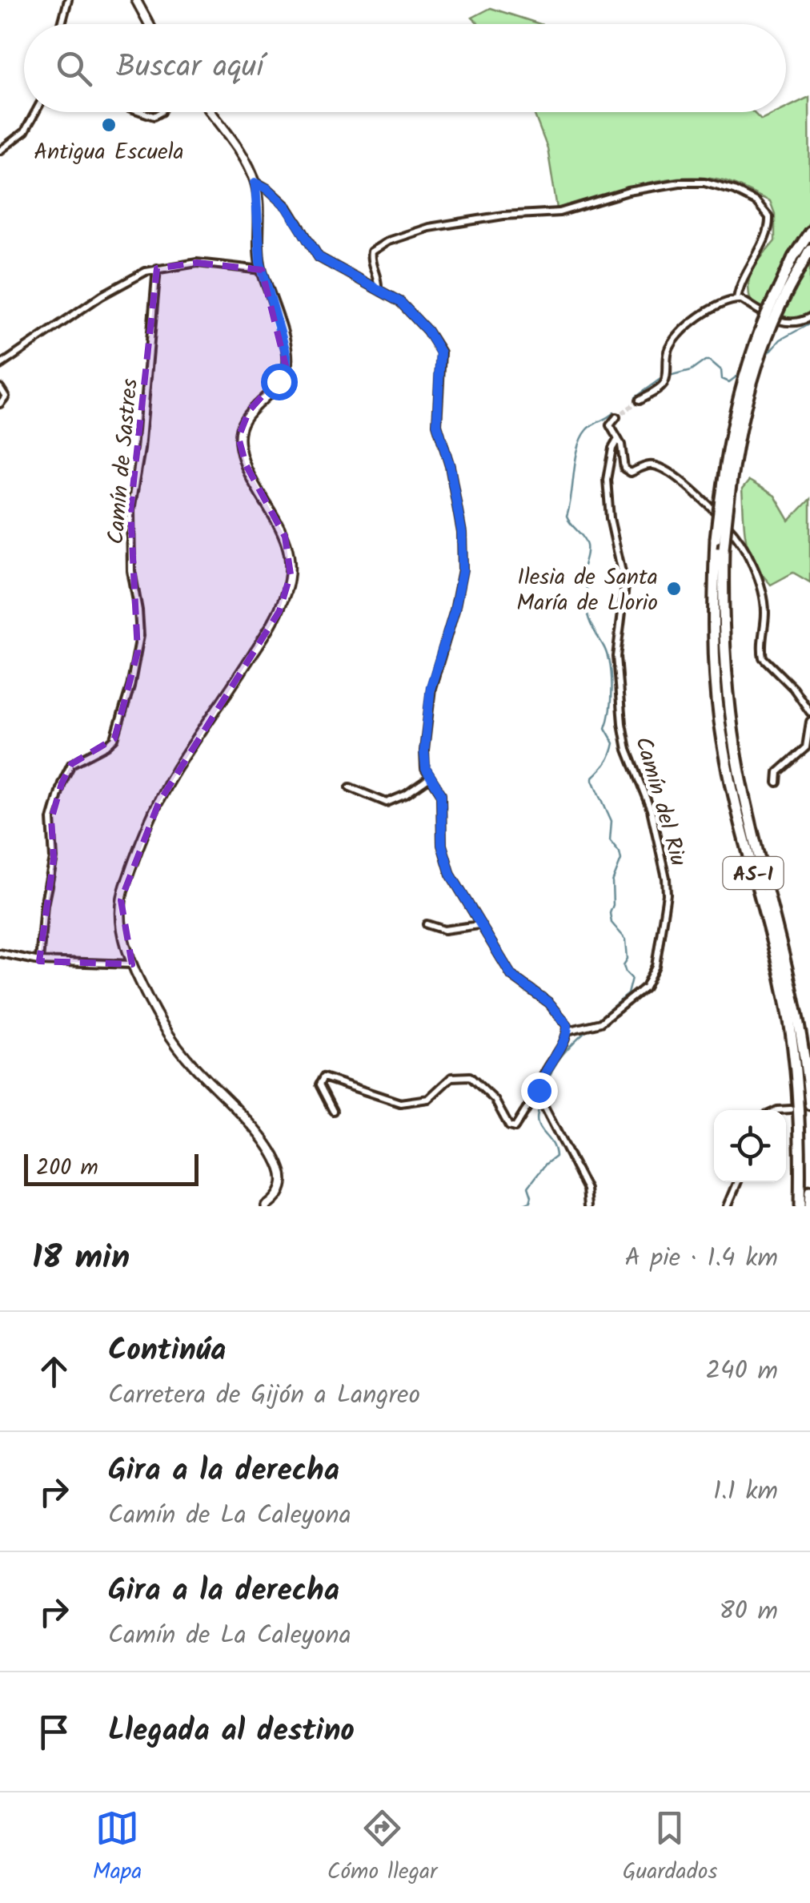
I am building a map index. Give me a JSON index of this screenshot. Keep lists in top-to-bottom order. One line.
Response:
{"streets":{"highway":["AS-I"],"street":["Camín de Sastres","Camín del Riu"]},"places":["Antigua Escuela","Ilesia de Santa María de Llorio"],"scale_bar":"200 m","page":{"search":"Buscar aquí","scale":"200 m","heading":["18 min","A pie · 1.4 km"],"list":[["Continúa","Carretera de Gijón a Langreo","240 m"],["Gira a la derecha","Camín de La Caleyona","1.1 km"],["Gira a la derecha","Camín de La Caleyona","80 m"],"Llegada al destino"],"nav":["Mapa","Cómo llegar","Guardados"]}}
